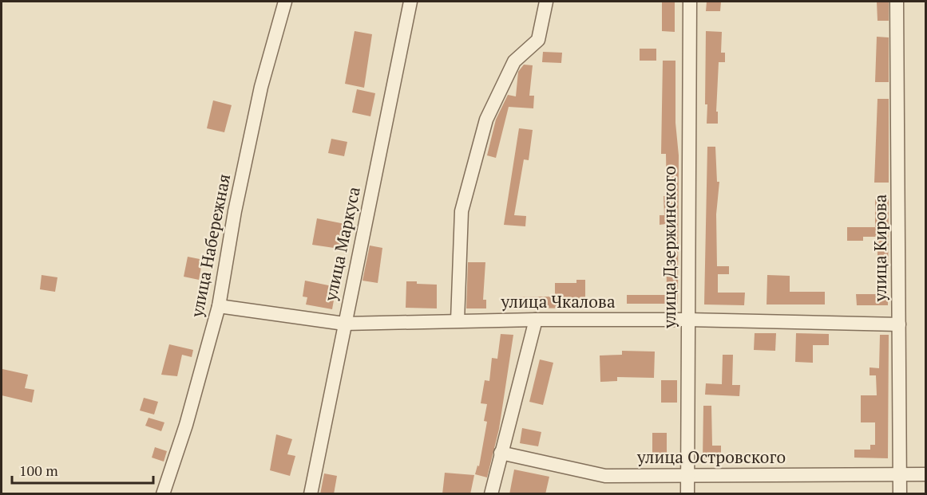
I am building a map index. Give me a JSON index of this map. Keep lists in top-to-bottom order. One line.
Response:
{"streets":{"street":["улица Маркуса","улица Набережная","улица Дзержинского","улица Кирова","улица Чкалова","улица Островского"]},"crossings":[["улица Маркуса","улица Чкалова"],["улица Набережная","улица Чкалова"],["улица Дзержинского","улица Чкалова"],["улица Дзержинского","улица Островского"],["улица Кирова","улица Чкалова"],["улица Кирова","улица Островского"]],"scale_bar":"100 m"}
